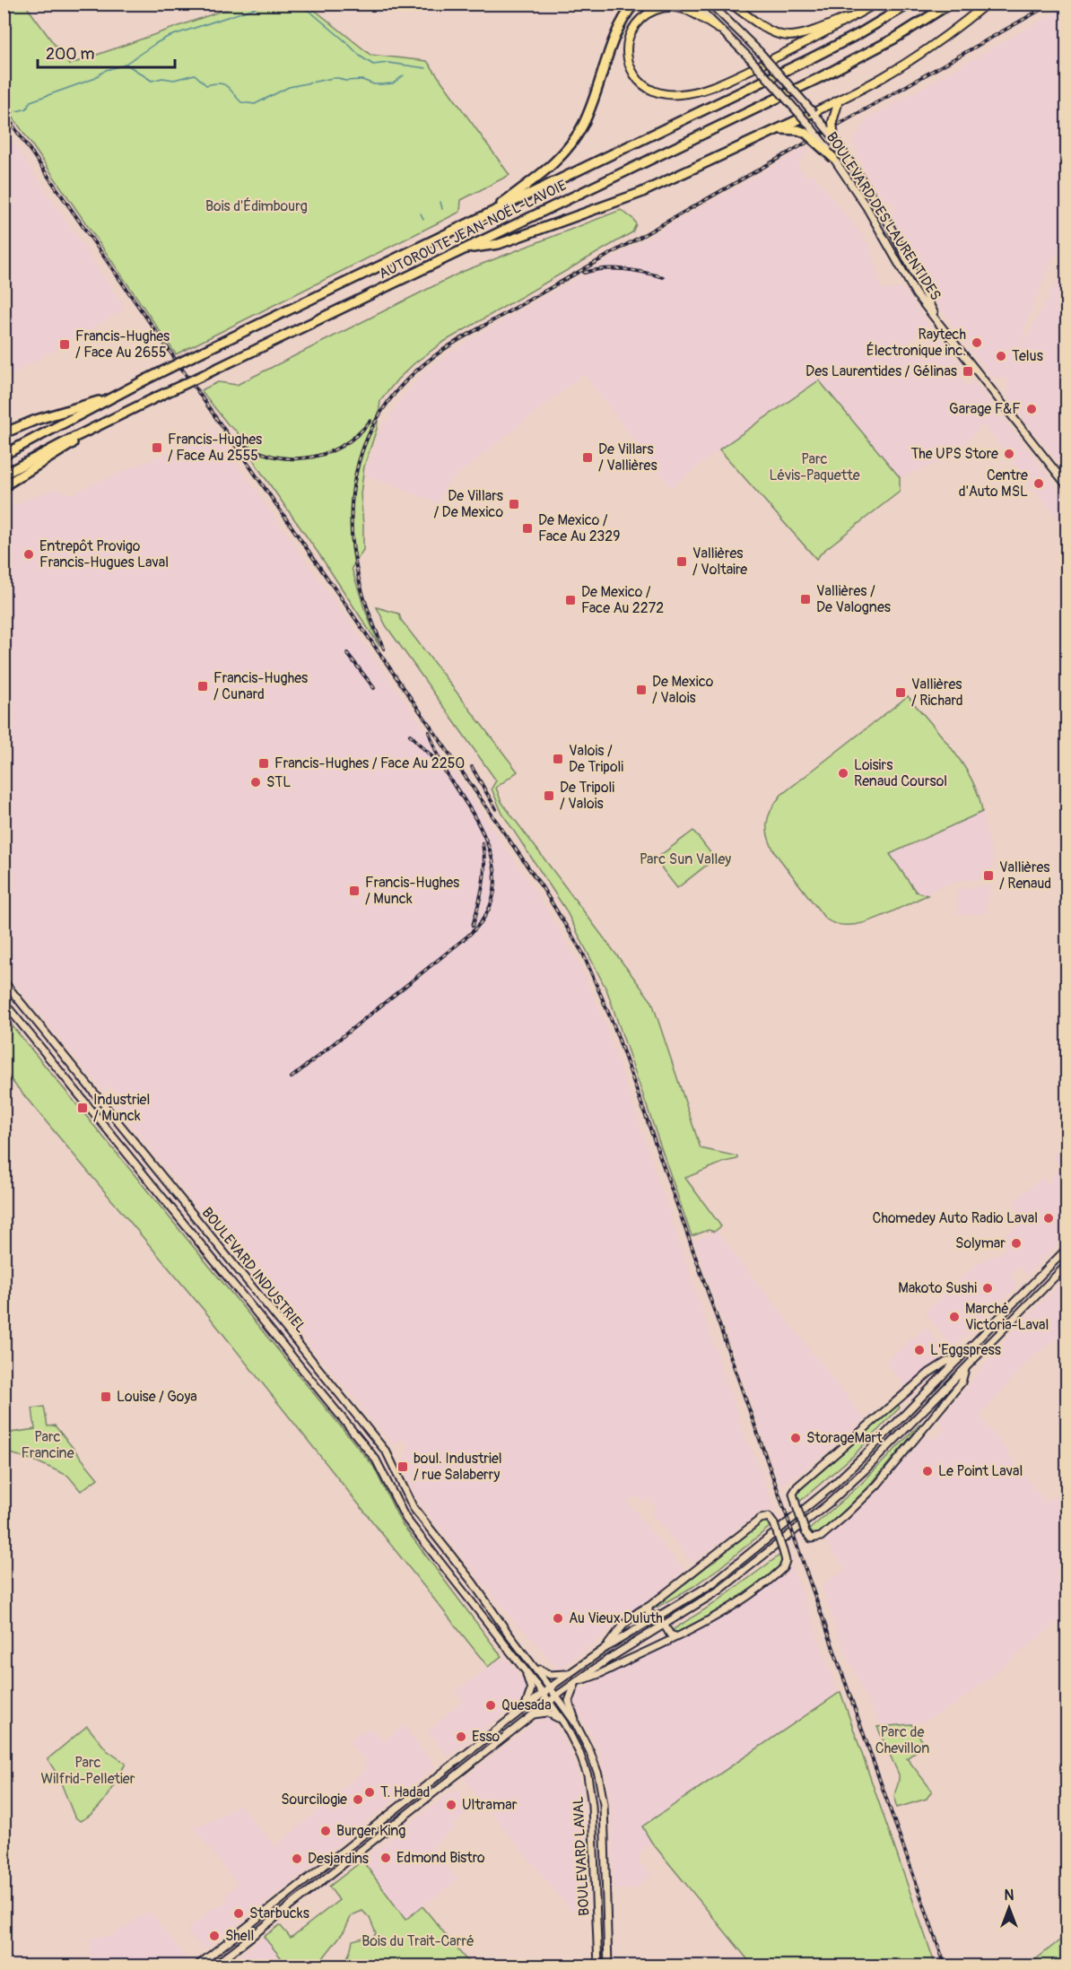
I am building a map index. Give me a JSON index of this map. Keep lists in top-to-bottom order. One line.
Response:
{"streets":{"highway":["AUTOROUTE JEAN-NOËL-LAVOIE"],"main road":["BOULEVARD DES LAURENTIDES","BOULEVARD INDUSTRIEL","BOULEVARD LAVAL"]},"crossings":[["BOULEVARD INDUSTRIEL","BOULEVARD LAVAL"]],"parks":["Bois d'Édimbourg","Parc Lévis-Paquette","Parc Sun Valley","Parc Francine","Parc de Chevillon","Parc Wilfrid-Pelletier","Bois du Trait-Carré"],"places":{"other":["Raytech Électronique inc.","Telus","Garage F&F","The UPS Store","Centre d'Auto MSL","Entrepôt Provigo Francis-Hugues Laval","Loisirs Renaud Coursol","STL","Chomedey Auto Radio Laval","Solymar","Makoto Sushi","Marché Victoria-Laval","L'Eggspress","StorageMart","Le Point Laval","Au Vieux Duluth","Quesada","Esso","T. Hadad","Sourcilogie","Ultramar","Burger King","Edmond Bistro","Desjardins","Starbucks","Shell"],"transit":["Francis-Hughes / Face Au 2655","Des Laurentides / Gélinas","Francis-Hughes / Face Au 2555","De Villars / Vallières","De Villars / De Mexico","De Mexico / Face Au 2329","Vallières / Voltaire","Vallières / De Valognes","De Mexico / Face Au 2272","Francis-Hughes / Cunard","De Mexico / Valois","Vallières / Richard","Valois / De Tripoli","Francis-Hughes / Face Au 2250","De Tripoli / Valois","Vallières / Renaud","Francis-Hughes / Munck","Industriel / Munck","Louise / Goya","boul. Industriel / rue Salaberry"]},"scale_bar":"200 m","north":"top"}
